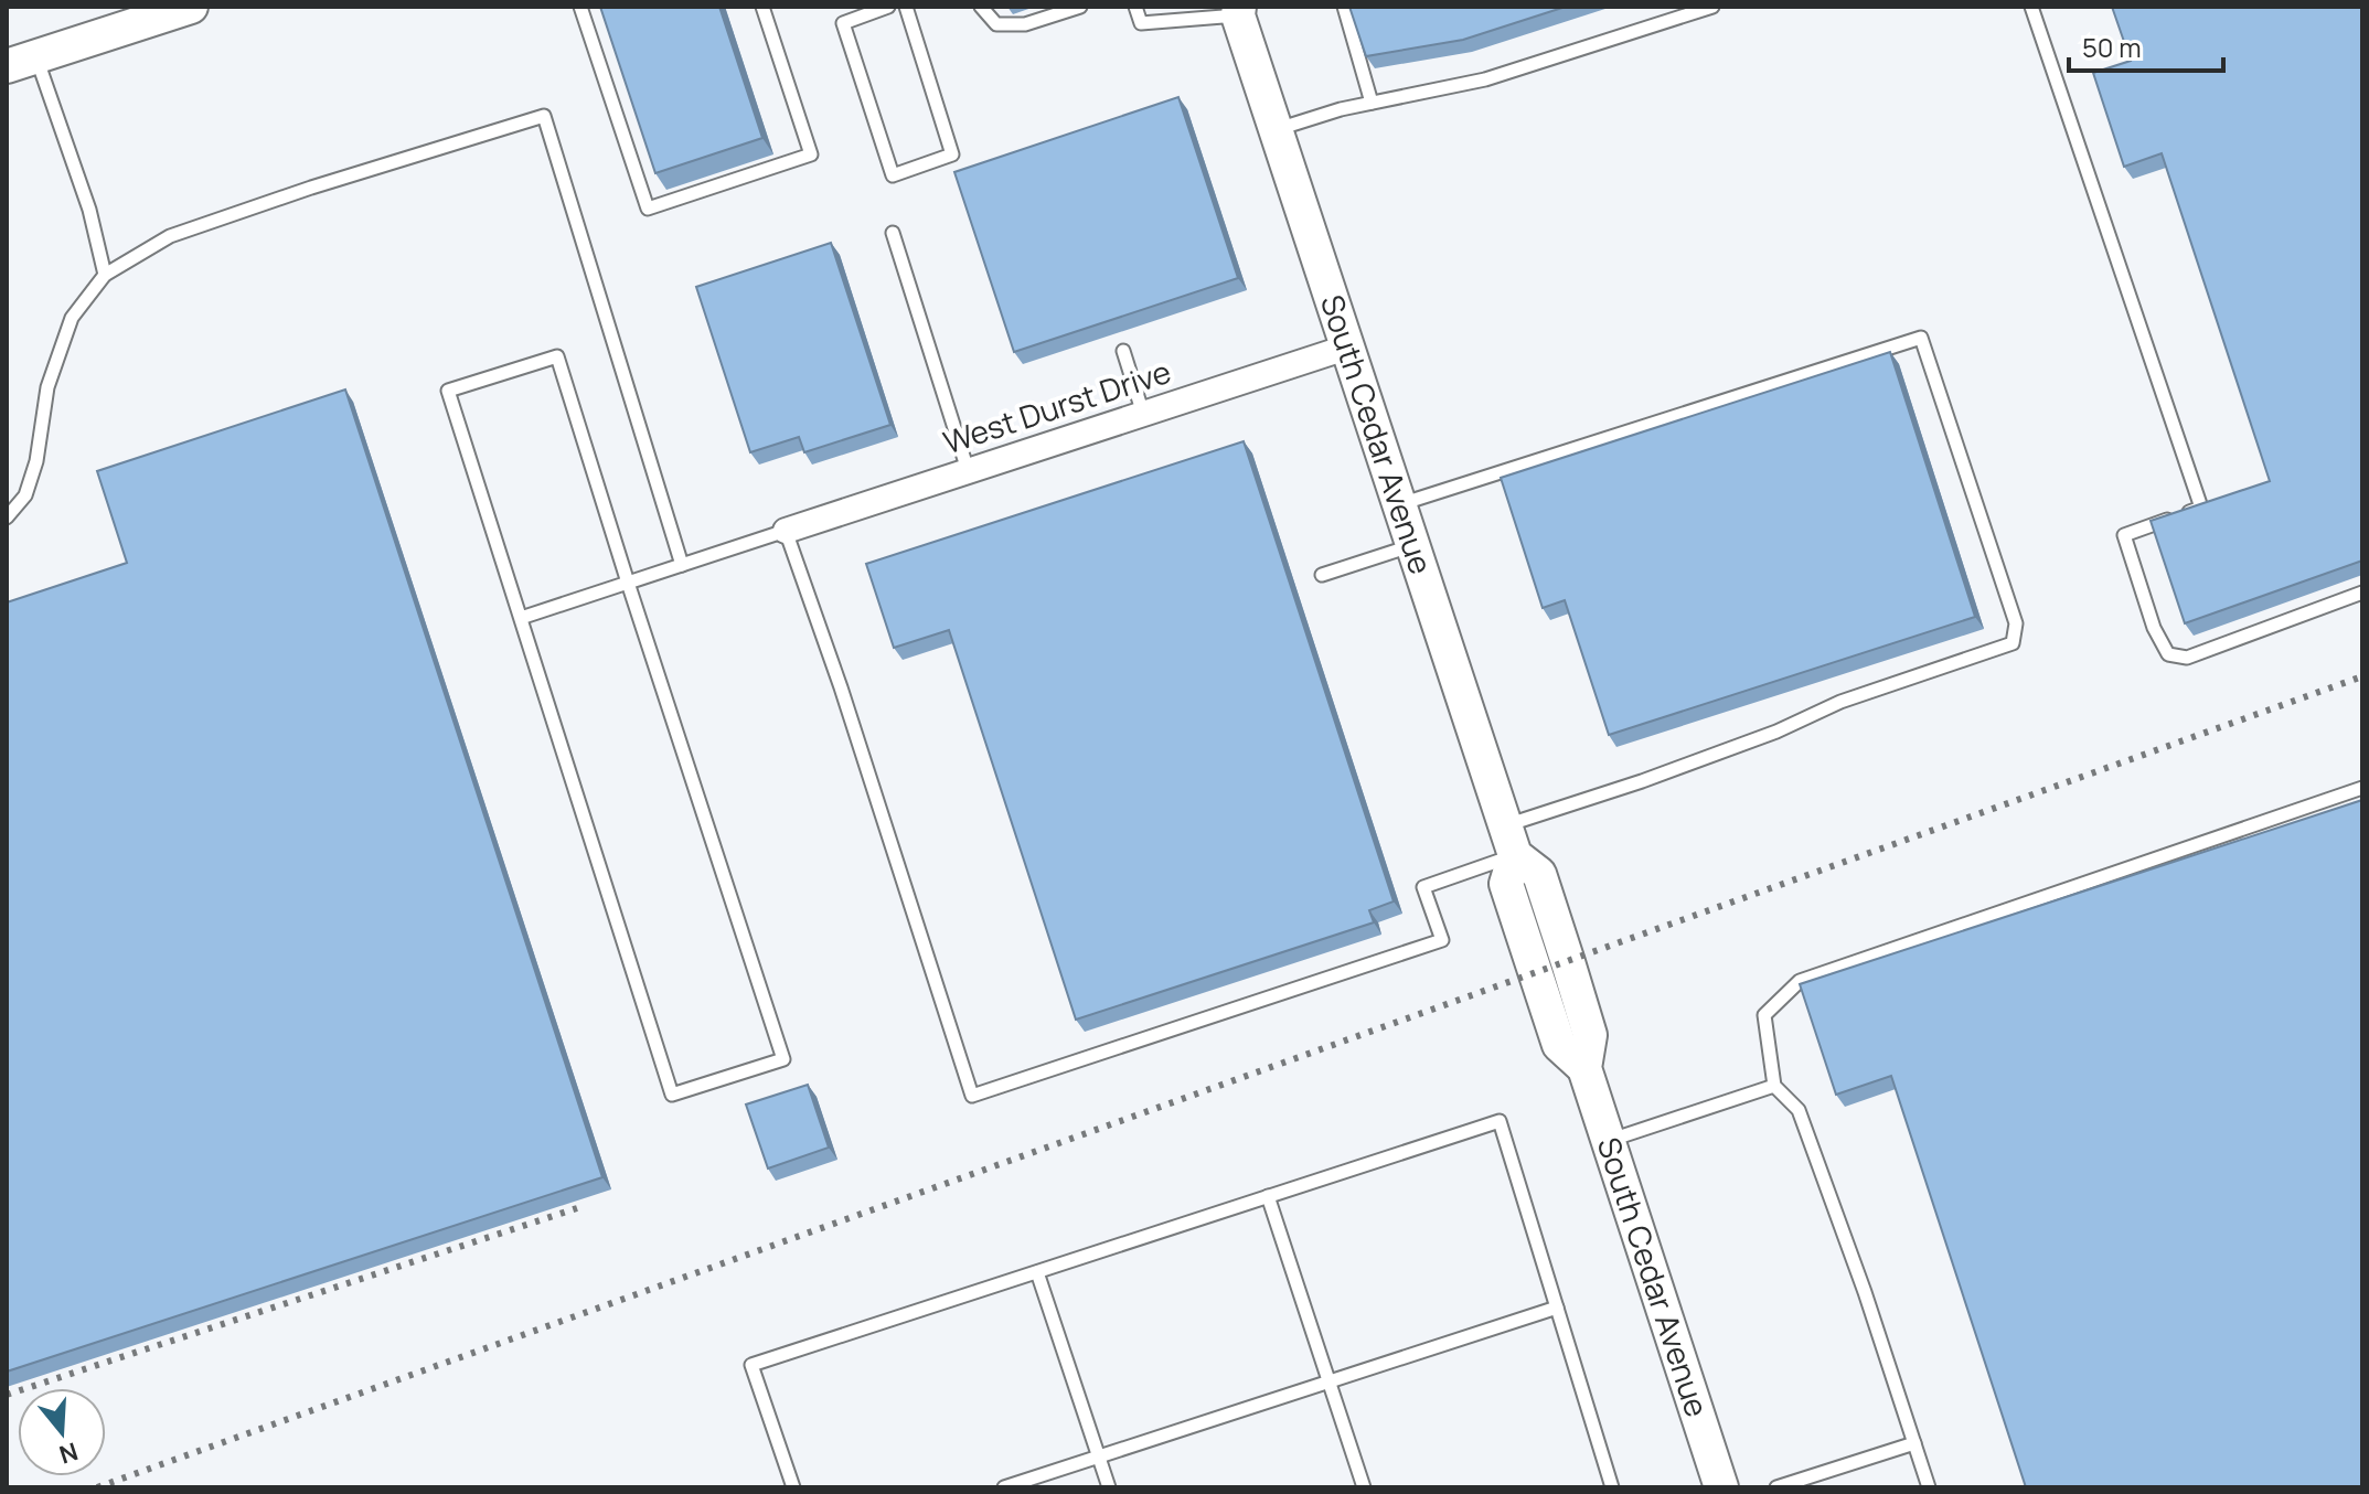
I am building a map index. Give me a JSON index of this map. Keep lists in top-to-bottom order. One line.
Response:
{"streets":{"main road":["South Cedar Avenue"],"street":["West Durst Drive"]},"crossings":[["West Durst Drive","South Cedar Avenue"]],"scale_bar":"50 m","north":"bottom"}
